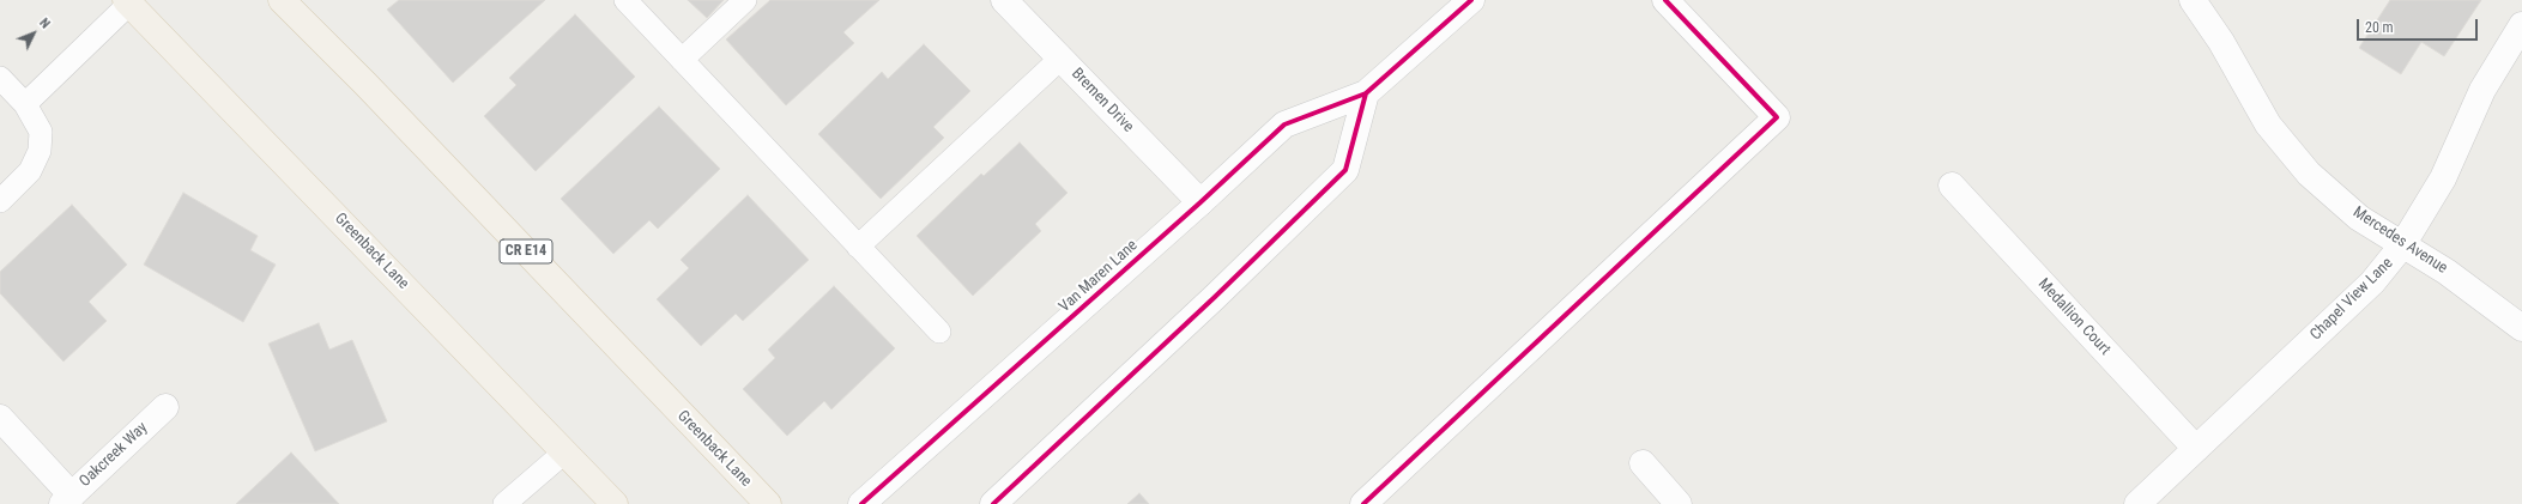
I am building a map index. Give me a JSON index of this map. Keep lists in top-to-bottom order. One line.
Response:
{"streets":{"main road":["Greenback Lane","CR E14"],"street":["Bremen Drive","Mercedes Avenue","Van Maren Lane","Chapel View Lane","Medallion Court","Oakcreek Way"]},"crossings":[["Bremen Drive","Van Maren Lane"],["Mercedes Avenue","Chapel View Lane"],["Chapel View Lane","Medallion Court"]],"scale_bar":"20 m","north":"top right"}
